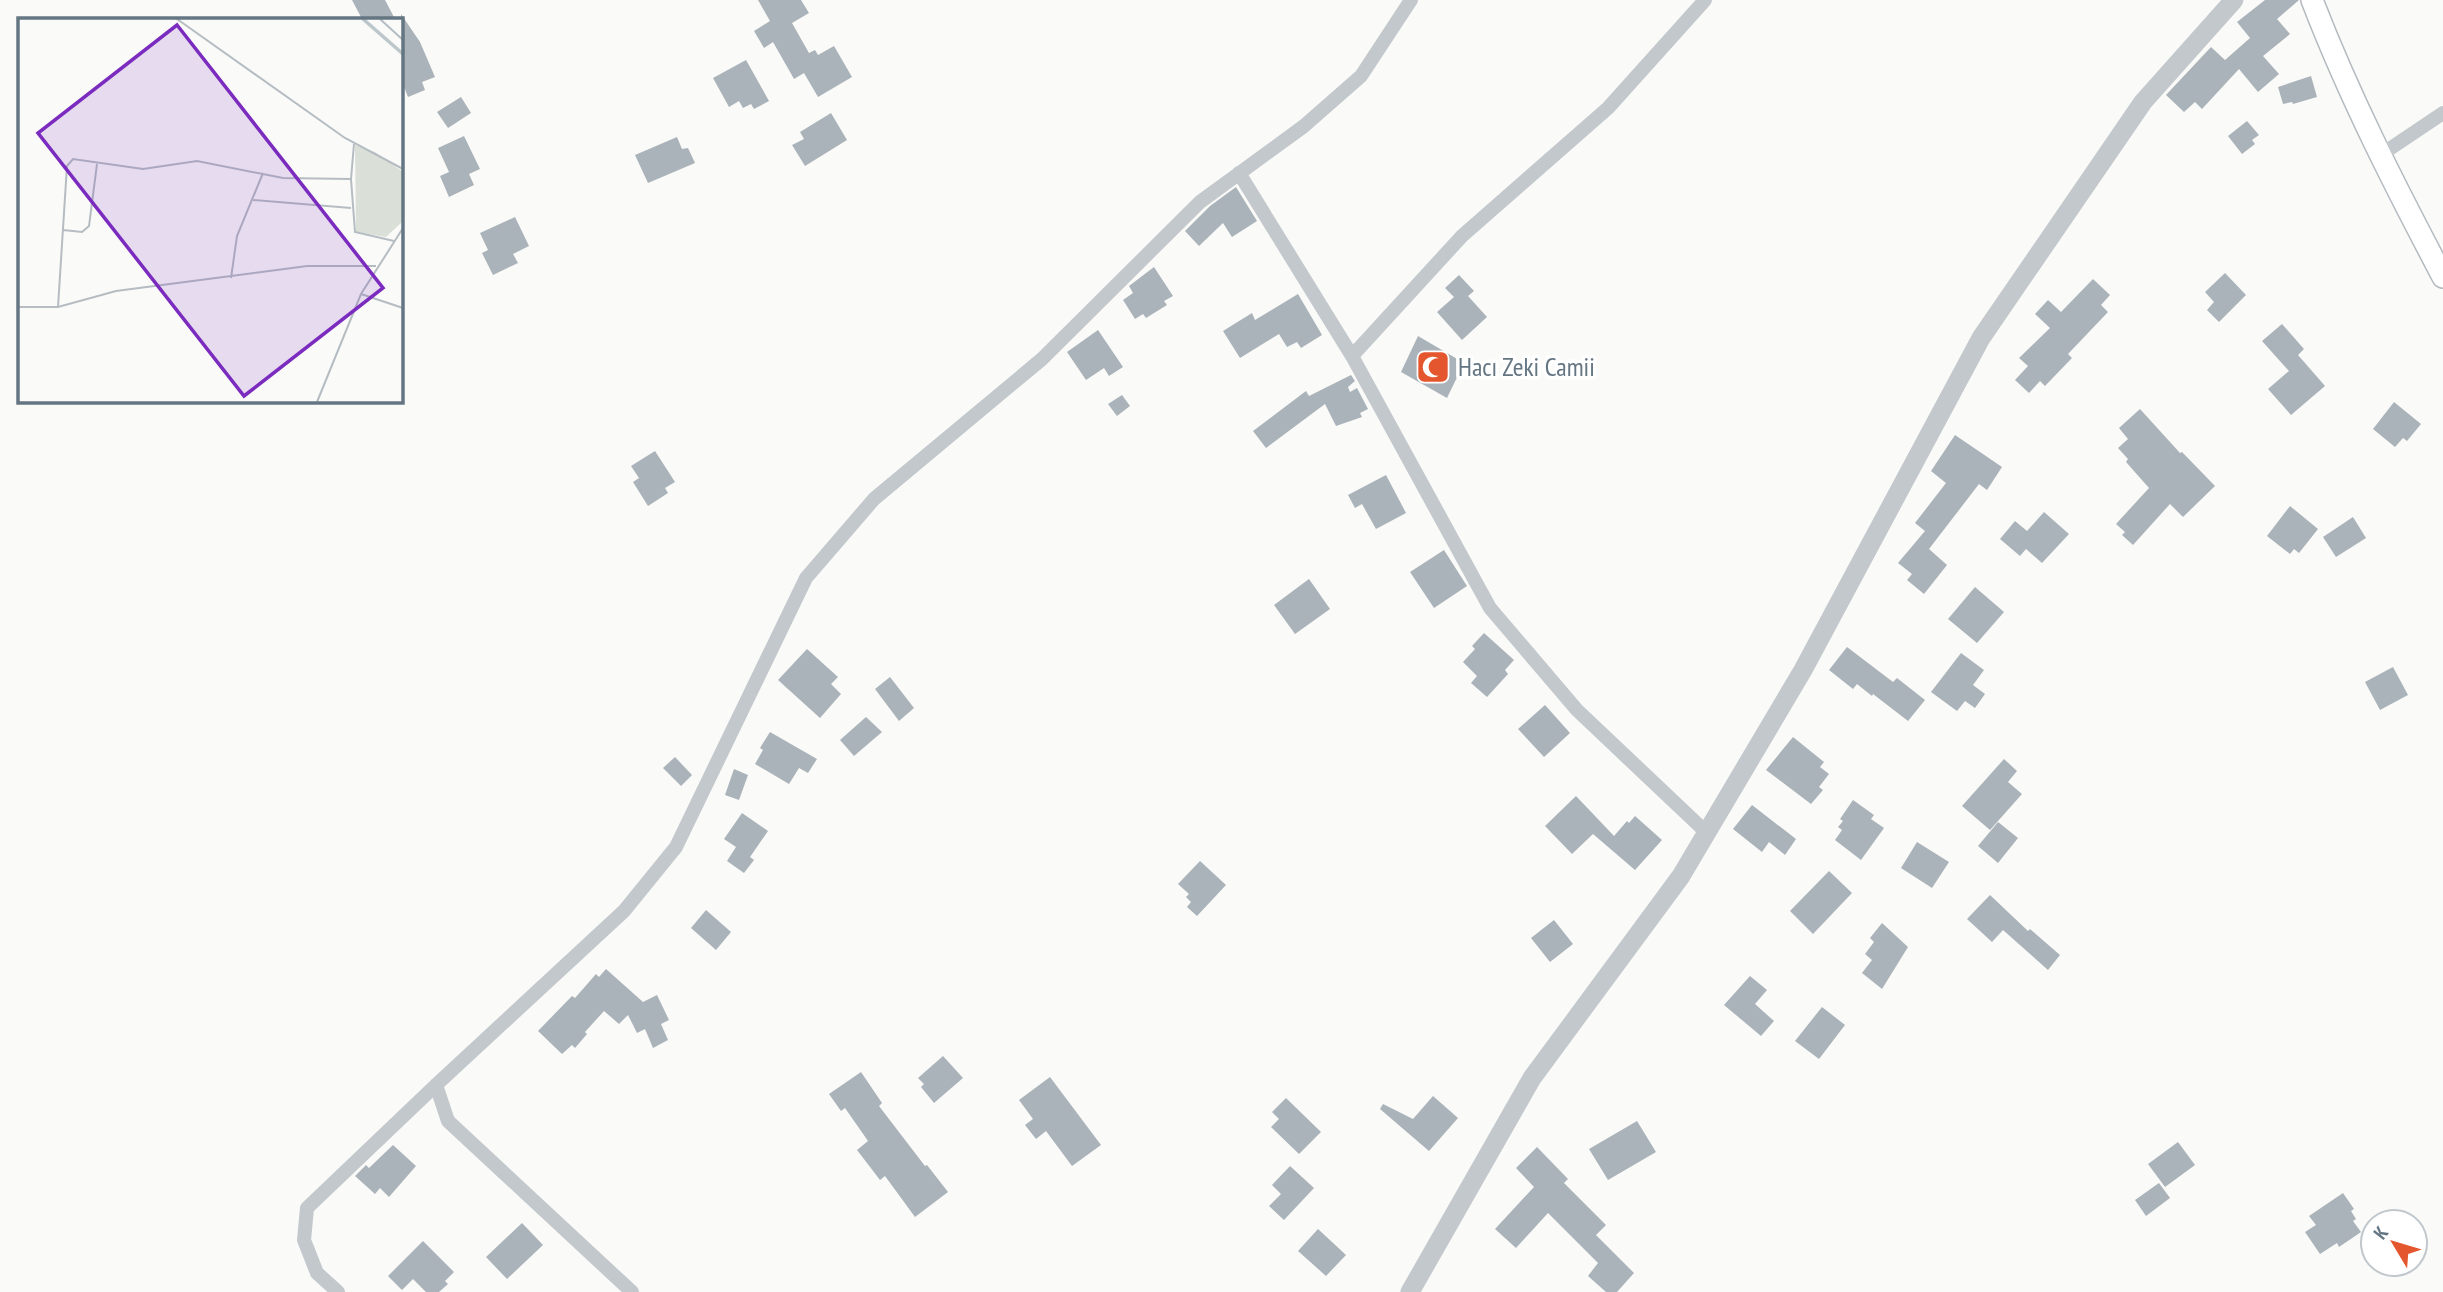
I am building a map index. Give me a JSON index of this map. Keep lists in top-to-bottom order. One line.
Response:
{"places":{"mosque":["Hacı Zeki Camii"]},"north":"top left"}
